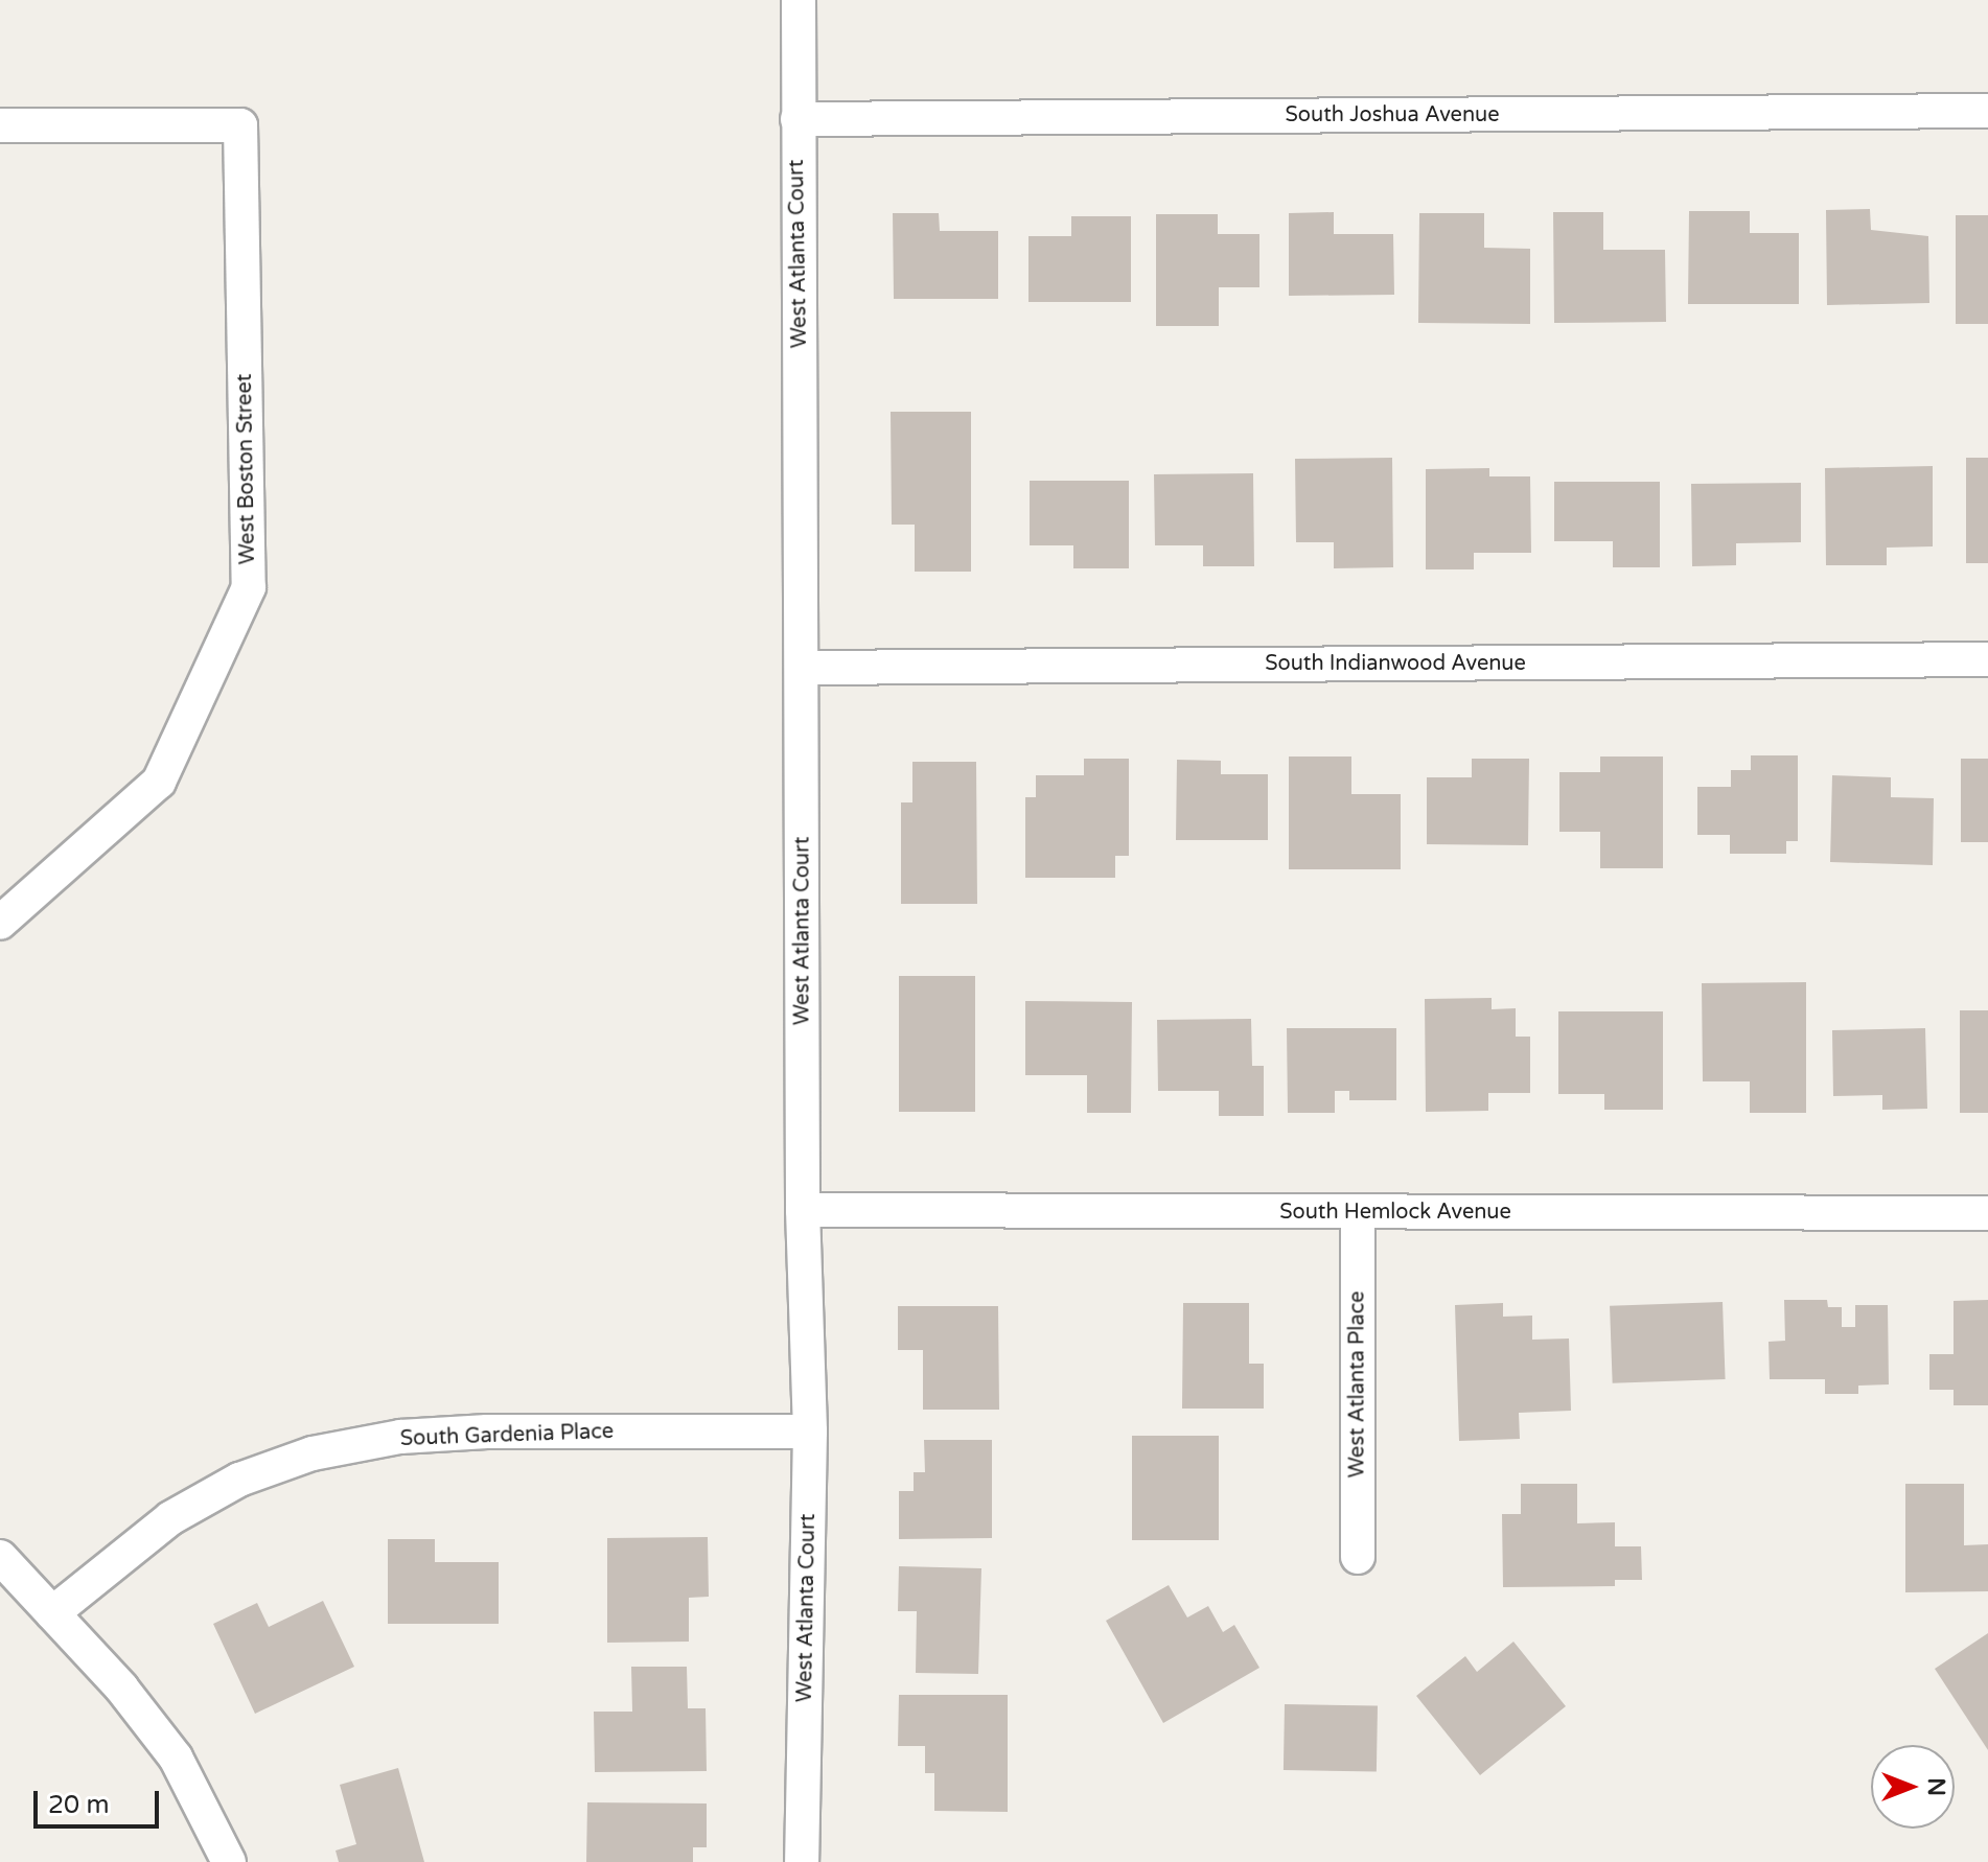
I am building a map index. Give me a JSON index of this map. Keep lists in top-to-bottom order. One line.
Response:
{"streets":{"street":["South Joshua Avenue","West Atlanta Court","West Boston Street","South Indianwood Avenue","South Hemlock Avenue","West Atlanta Place","South Gardenia Place"]},"crossings":[["South Joshua Avenue","West Atlanta Court"],["West Atlanta Court","South Indianwood Avenue"],["West Atlanta Court","South Hemlock Avenue"],["West Atlanta Court","South Gardenia Place"],["South Hemlock Avenue","West Atlanta Place"]],"scale_bar":"20 m","north":"right"}
